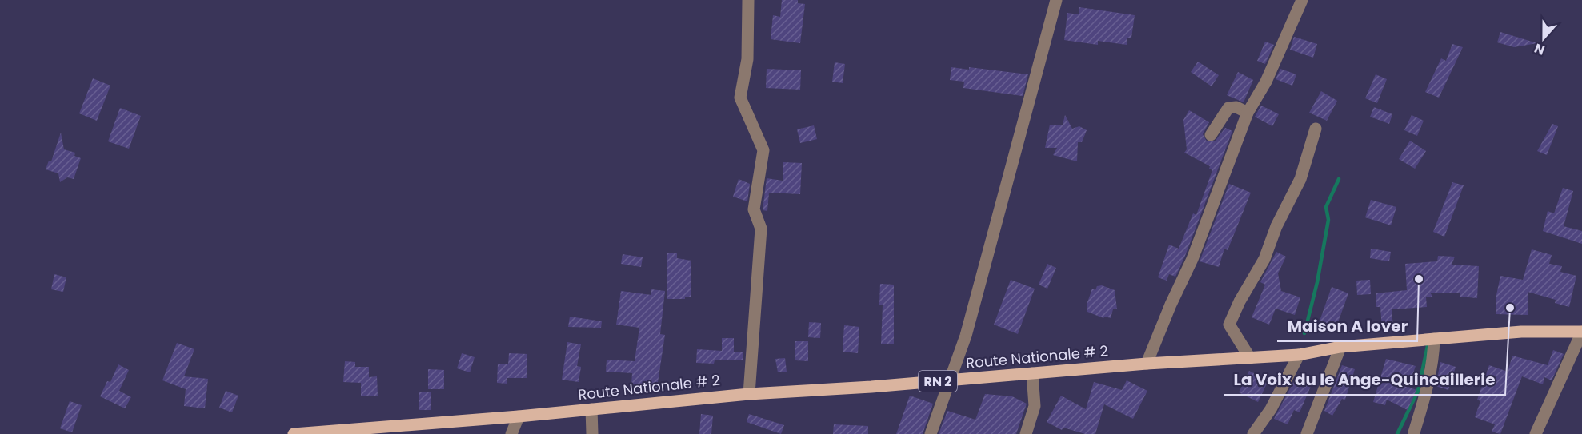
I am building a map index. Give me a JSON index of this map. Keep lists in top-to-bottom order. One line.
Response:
{"streets":{"main road":["Route Nationale # 2","RN 2"]},"places":["Maison A lover","La Voix du le Ange-Quincaillerie"],"north":"bottom"}
